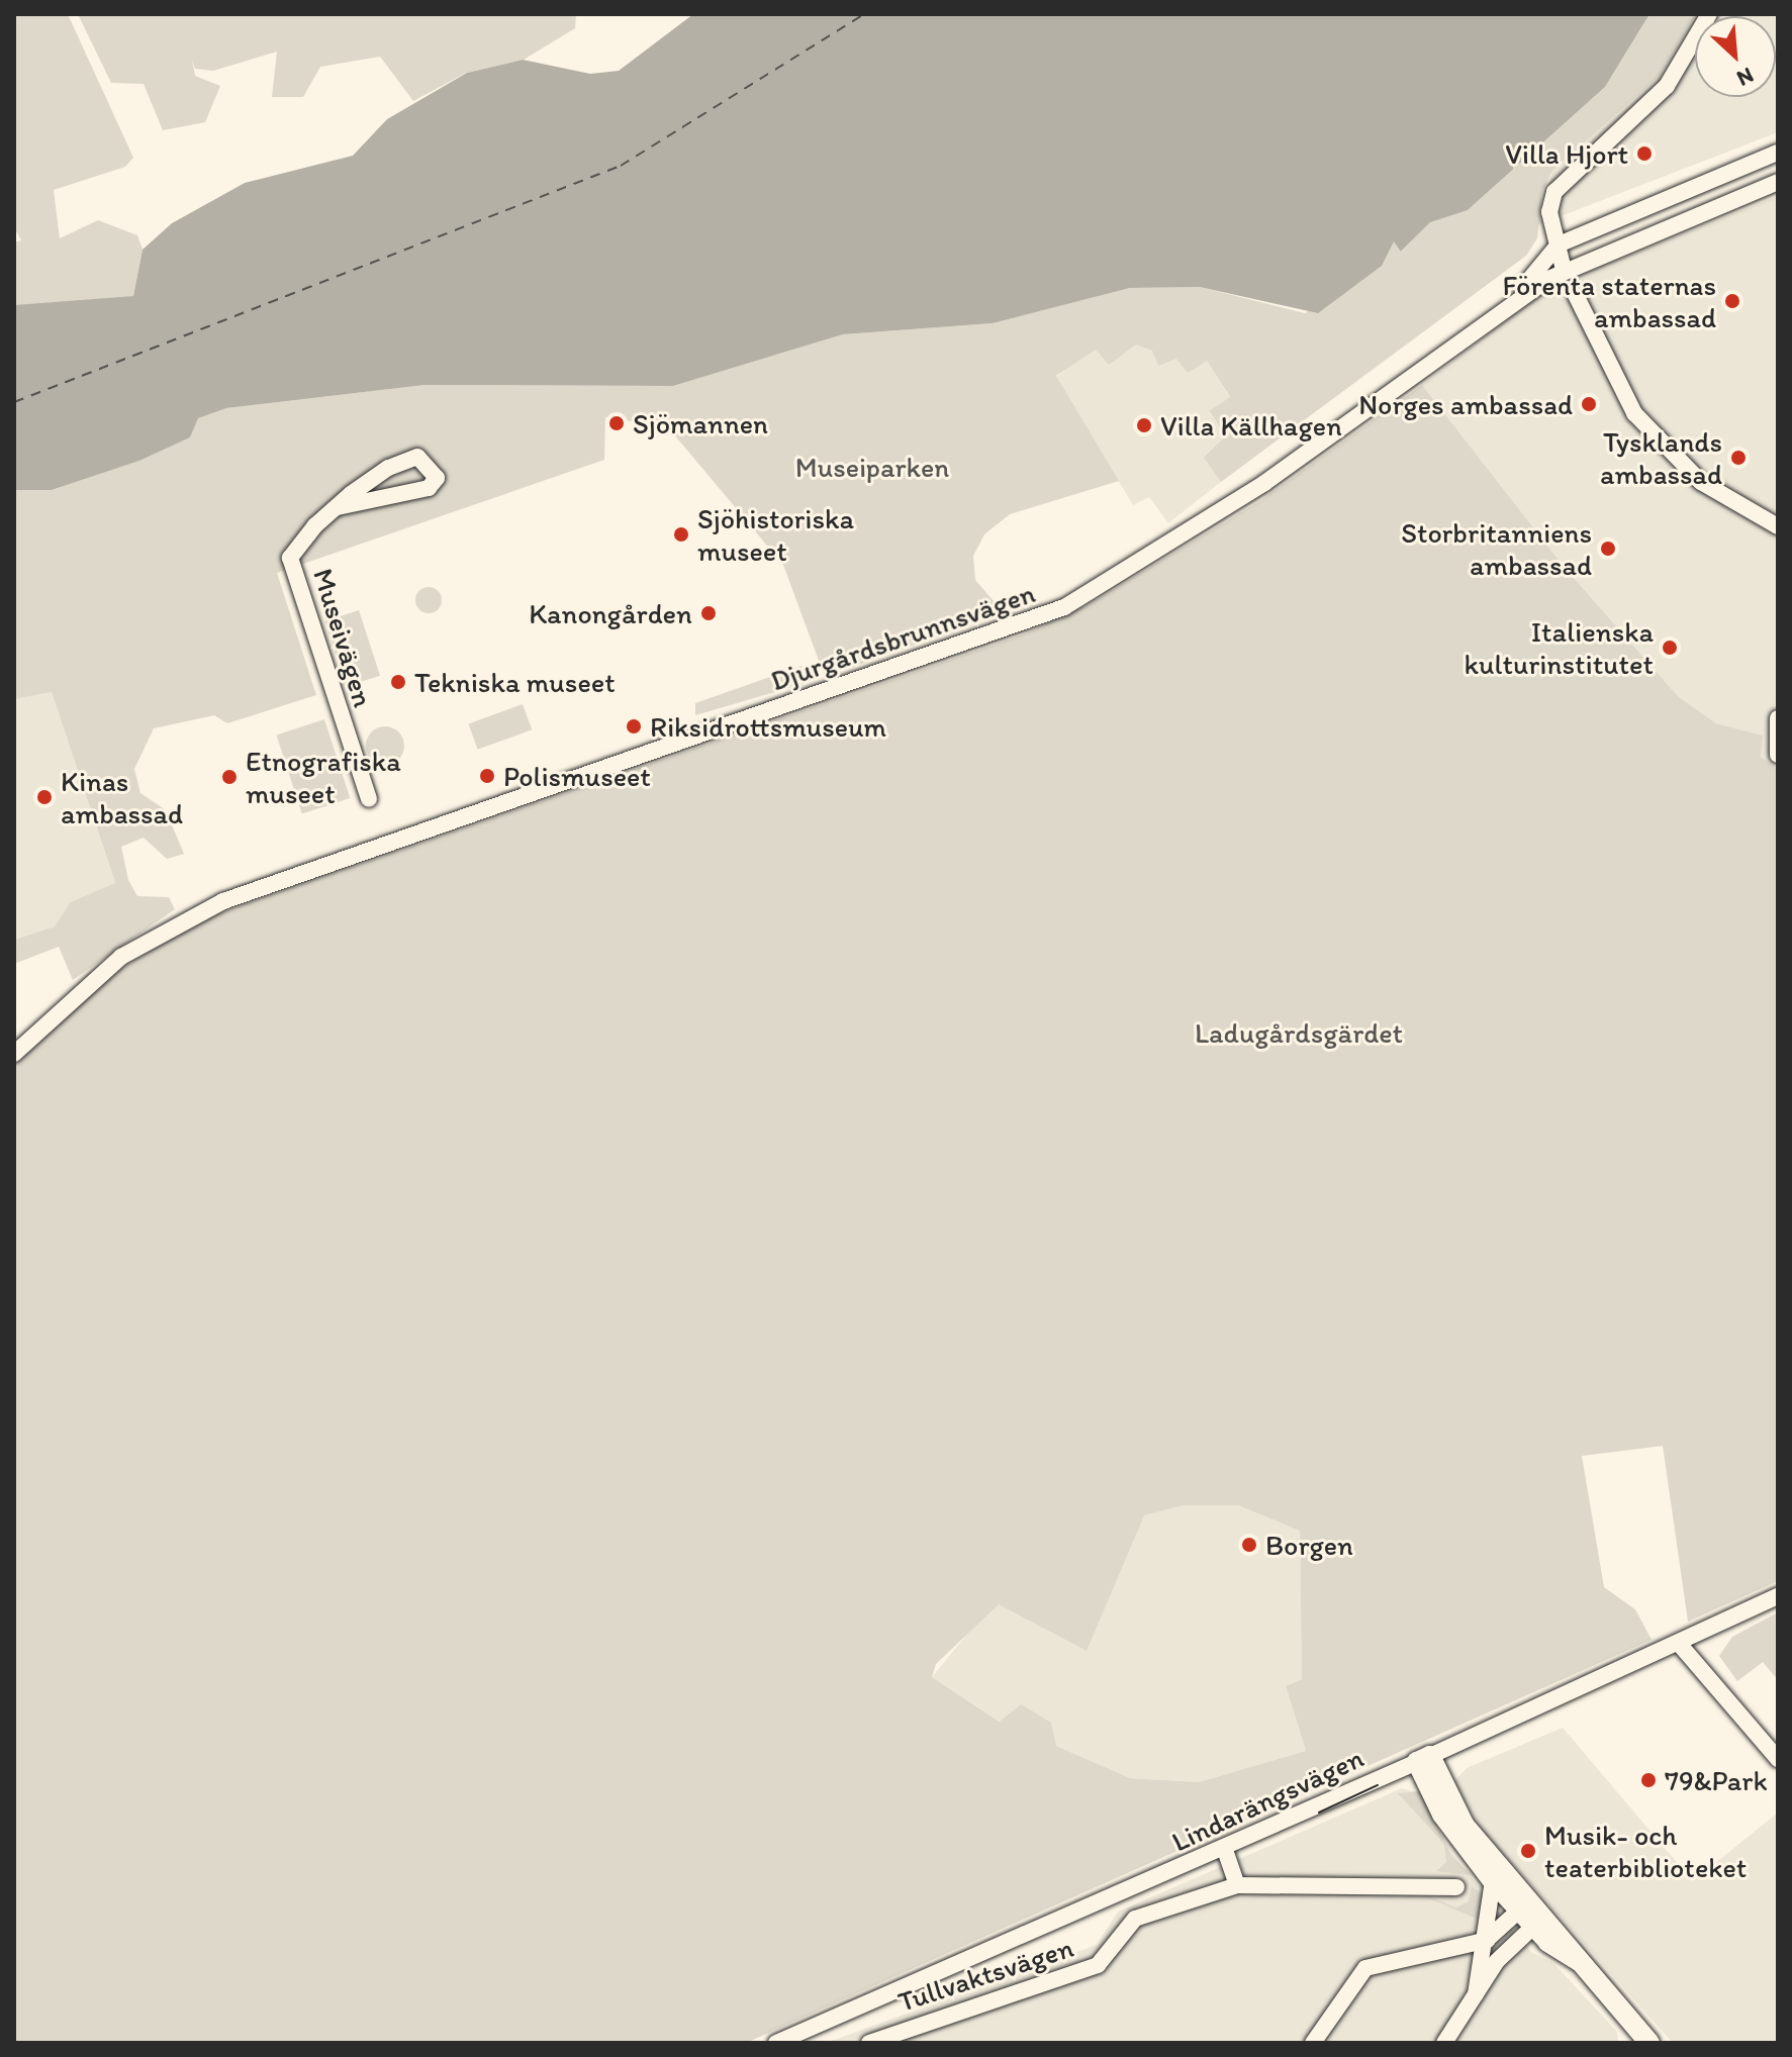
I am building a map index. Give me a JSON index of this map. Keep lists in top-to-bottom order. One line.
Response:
{"streets":{"street":["Djurgårdsbrunnsvägen","Museivägen","Lindarängsvägen","Tullvaktsvägen"]},"parks":["Museiparken","Ladugårdsgärdet"],"places":["Villa Hjort","Förenta staternas ambassad","Norges ambassad","Sjömannen","Villa Källhagen","Tysklands ambassad","Sjöhistoriska museet","Storbritanniens ambassad","Kanongården","Italienska kulturinstitutet","Tekniska museet","Riksidrottsmuseum","Polismuseet","Etnografiska museet","Kinas ambassad","Borgen","79&Park","Musik- och teaterbiblioteket"],"north":"bottom right"}
